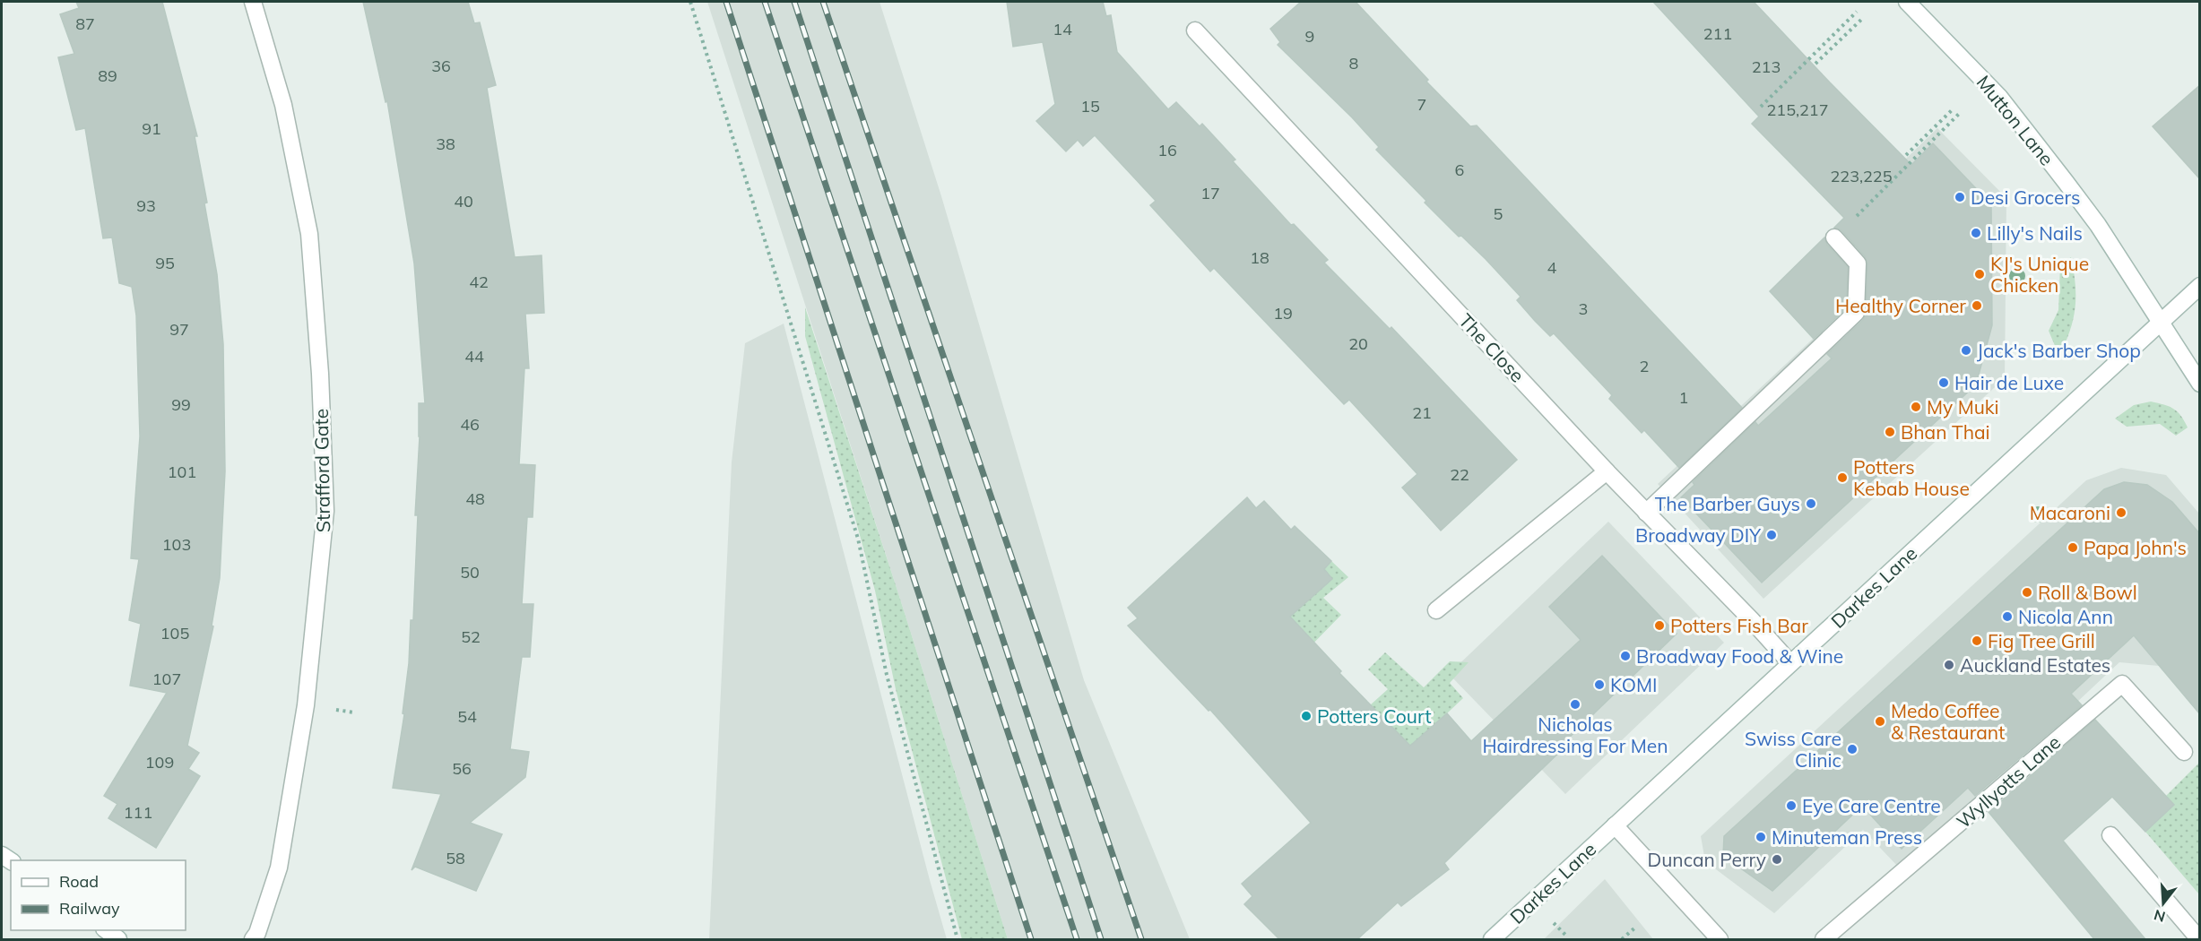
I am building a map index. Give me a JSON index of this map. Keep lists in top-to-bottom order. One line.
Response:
{"streets":{"street":["Mutton Lane","The Close","Strafford Gate","Darkes Lane","Wyllyotts Lane"]},"crossings":[["Mutton Lane","Darkes Lane"],["The Close","Darkes Lane"]],"places":["Desi Grocers","Lilly's Nails","KJ's Unique Chicken","Healthy Corner","Jack's Barber Shop","Hair de Luxe","My Muki","Bhan Thai","Potters Kebab House","The Barber Guys","Macaroni","Broadway DIY","Papa John's","Roll & Bowl","Nicola Ann","Potters Fish Bar","Fig Tree Grill","Broadway Food & Wine","Auckland Estates","KOMI","Nicholas Hairdressing For Men","Potters Court","Medo Coffee & Restaurant","Swiss Care Clinic","Eye Care Centre","Minuteman Press","Duncan Perry"],"house_numbers":["87","14","211","9","8","36","213","89","7","15","215,217","91","38","16","6","223,225","17","40","93","5","18","95","4","42","3","19","97","20","44","2","1","99","21","46","101","22","48","103","50","105","52","107","54","109","56","111","58"],"legend":["Road","Railway"],"north":"bottom"}
